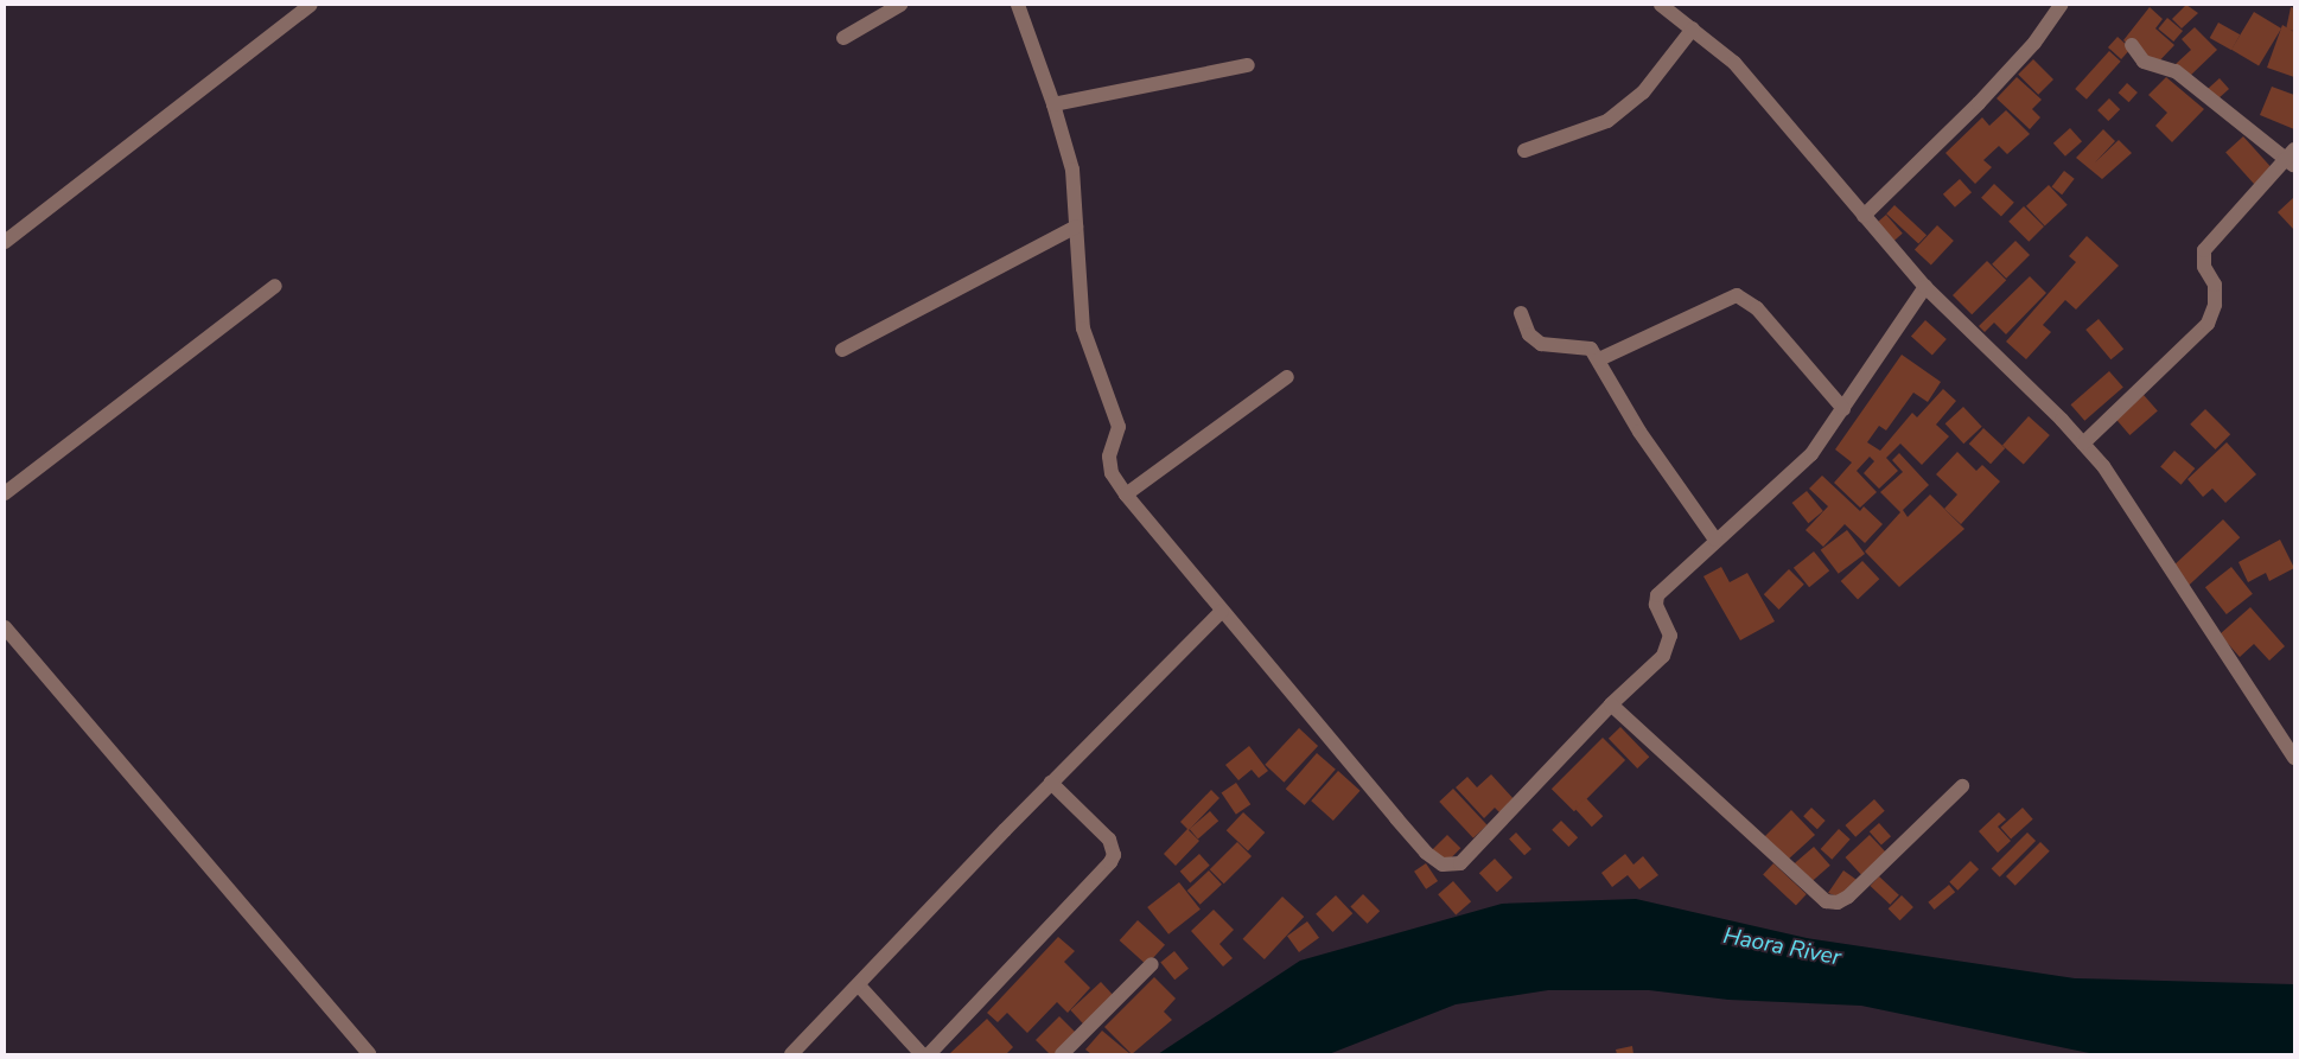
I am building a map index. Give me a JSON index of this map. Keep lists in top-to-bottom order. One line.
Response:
{"water":["Haora River"]}
